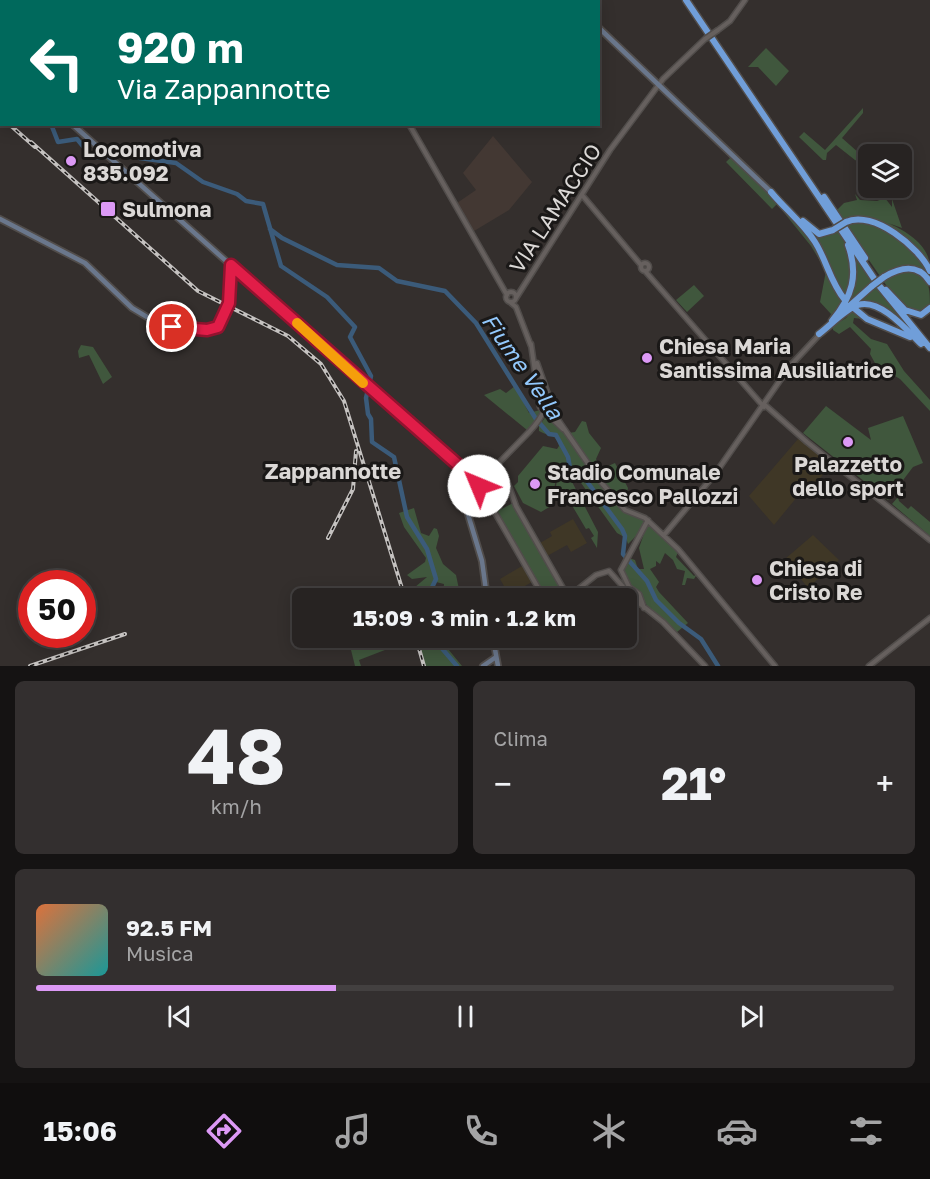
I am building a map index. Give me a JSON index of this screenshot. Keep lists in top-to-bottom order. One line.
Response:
{"streets":{"street":["VIA LAMACCIO"]},"districts":["Zappannotte"],"water":["Fiume Vella"],"places":{"other":["Locomotiva 835.092","Chiesa Maria Santissima Ausiliatrice","Palazzetto dello sport","Stadio Comunale Francesco Pallozzi","Chiesa di Cristo Re"],"transit":["Sulmona"]},"page":{"turn":["920 m","Via Zappannotte"],"limit":"50","trip":"15:09 · 3 min · 1.2 km","tile":[["48","km/h"],"Clima"],"heat":["−","21°","+"],"song":["92.5 FM","Musica"],"tabs":"15:06"}}
